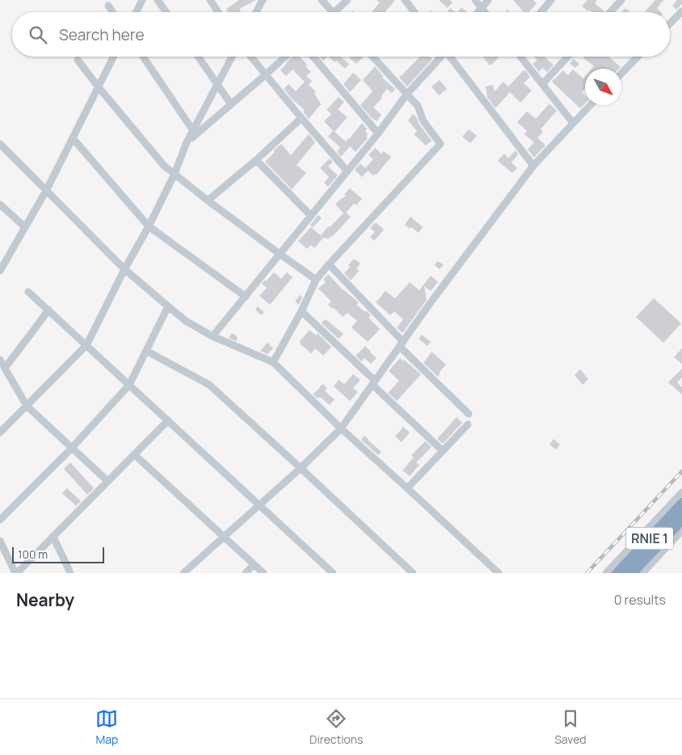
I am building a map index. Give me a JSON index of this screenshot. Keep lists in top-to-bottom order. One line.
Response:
{"streets":{"highway":["RNIE 1"]},"scale_bar":"100 m","north":"bottom right","page":{"search":"Search here","scale":"100 m","heading":["Nearby","0 results"],"nav":["Map","Directions","Saved"]}}
